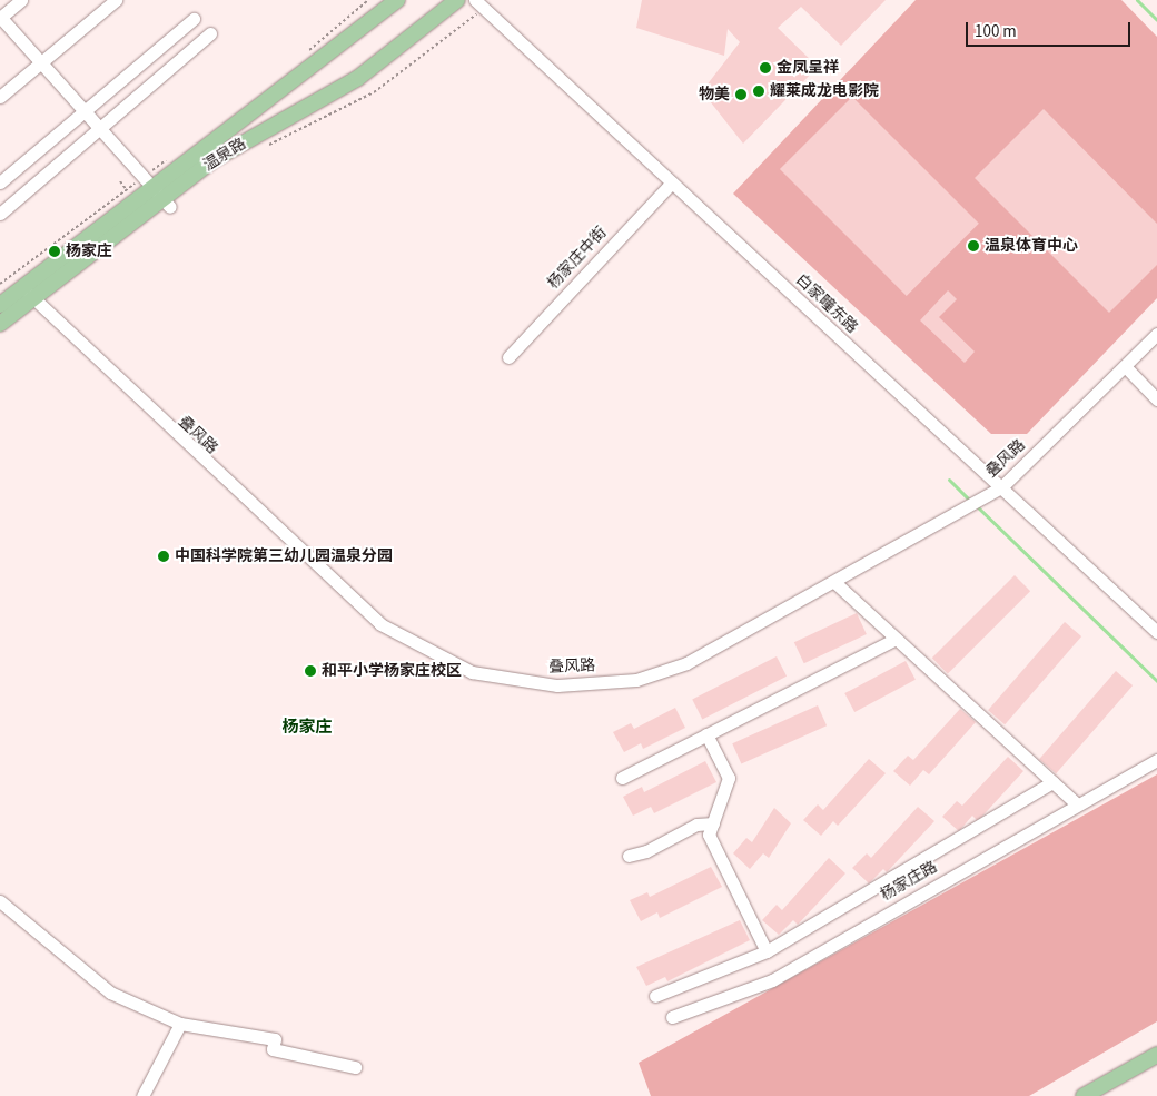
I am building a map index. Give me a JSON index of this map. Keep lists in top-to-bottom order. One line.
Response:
{"streets":{"main road":["温泉路"],"street":["杨家庄中街","白家疃东路","叠风路","杨家庄路"]},"crossings":[["温泉路","叠风路"],["杨家庄中街","白家疃东路"],["白家疃东路","叠风路"]],"districts":["杨家庄"],"places":["金凤呈祥","耀莱成龙电影院","物美","温泉体育中心","杨家庄","中国科学院第三幼儿园温泉分园","和平小学杨家庄校区"],"scale_bar":"100 m"}
